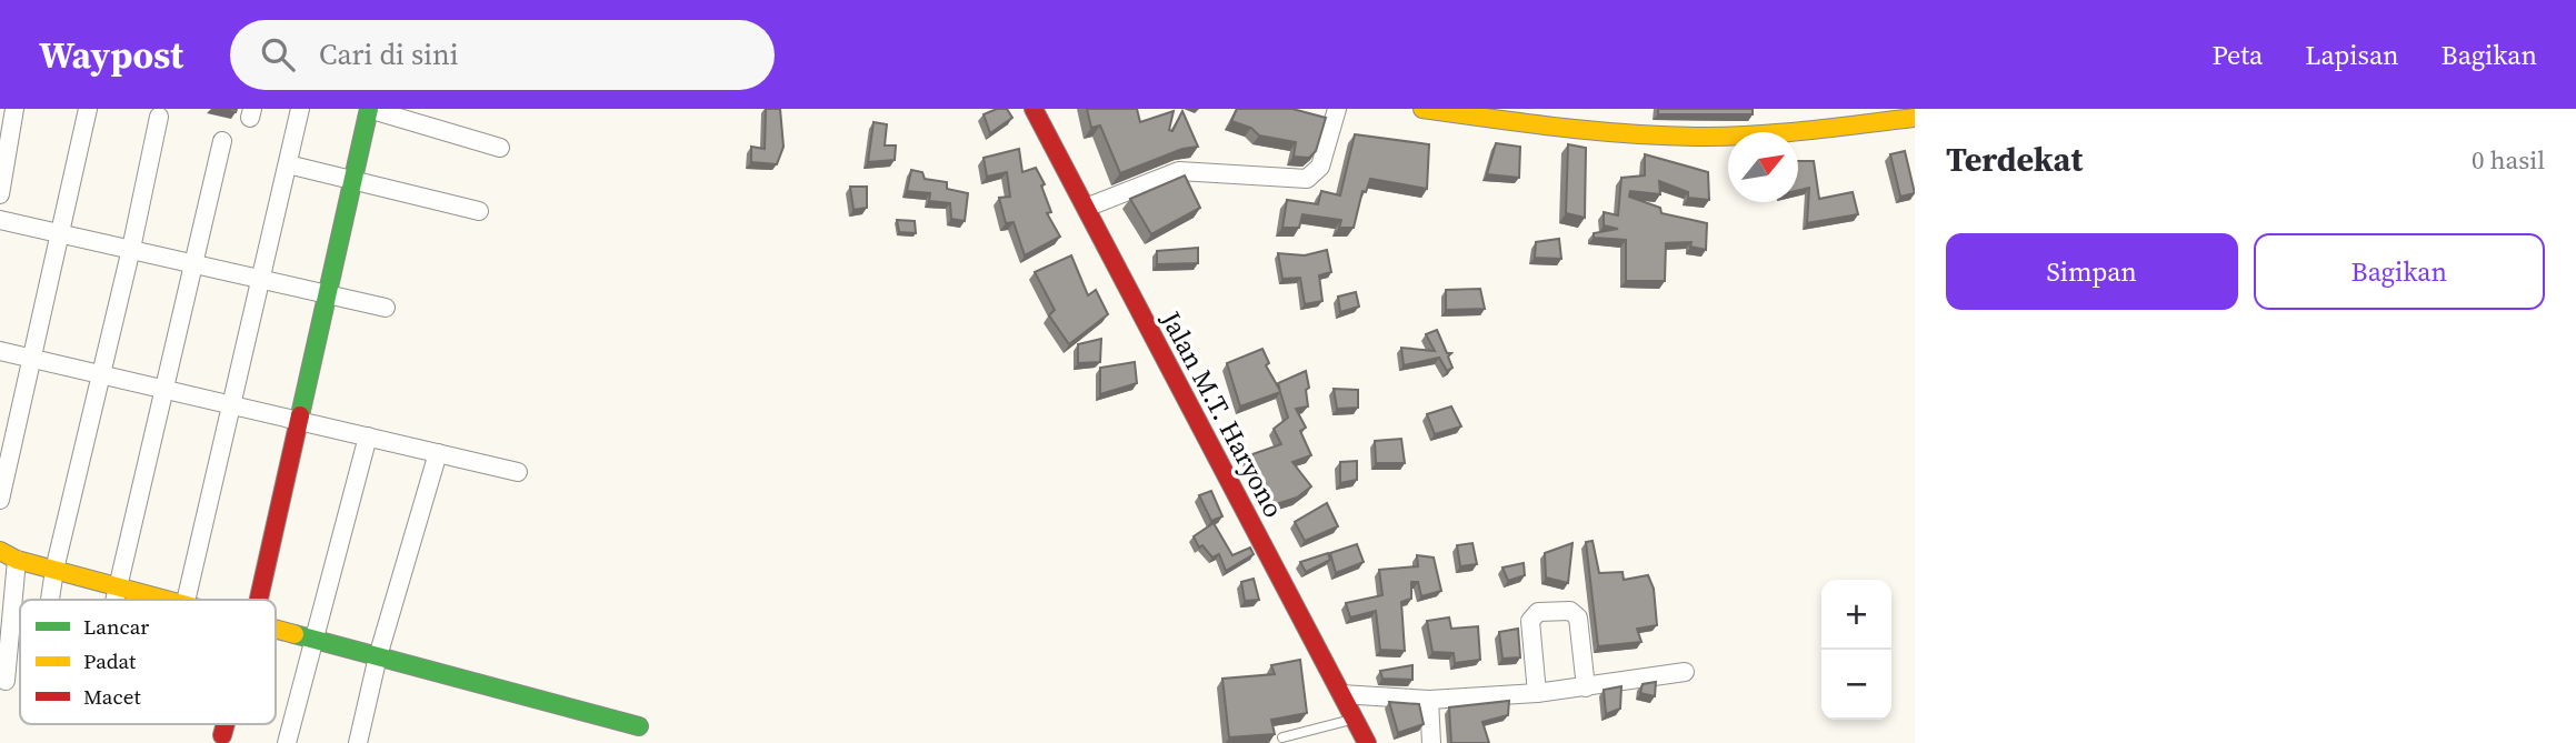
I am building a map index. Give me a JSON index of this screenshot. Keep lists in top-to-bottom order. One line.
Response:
{"streets":{"main road":["Jalan M.T. Haryono"]},"legend":["Lancar","Padat","Macet"],"north":"top right","page":{"header":"Waypost","search":"Cari di sini","nav":["Peta","Lapisan","Bagikan"],"heading":["Terdekat","0 hasil"],"buttons":["Simpan","Bagikan"],"map_buttons":["+","−"]}}
